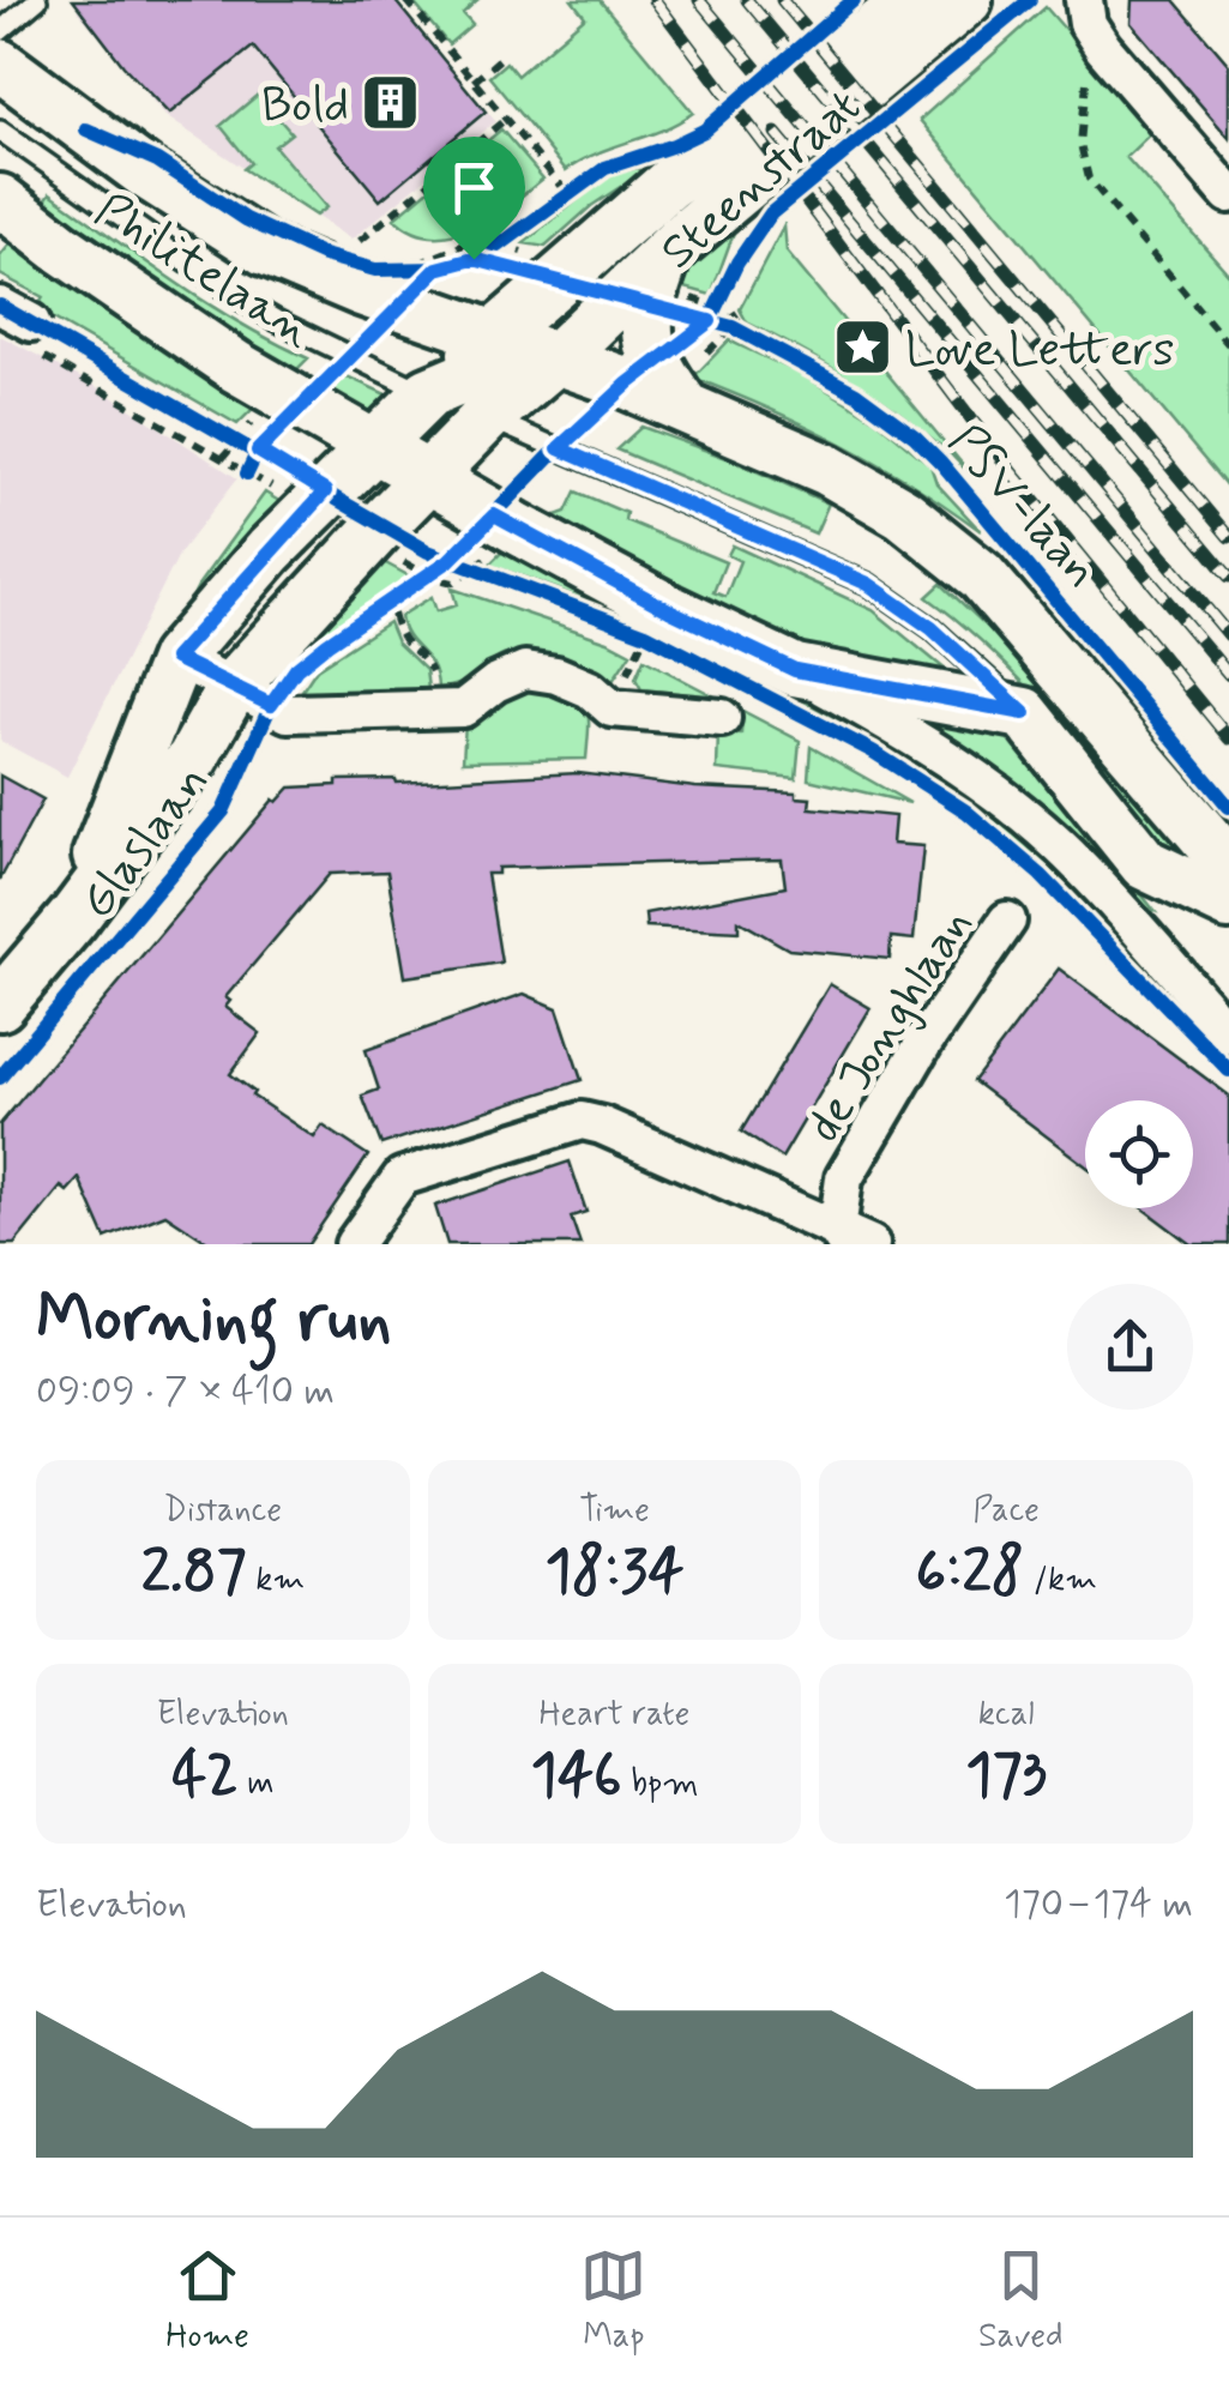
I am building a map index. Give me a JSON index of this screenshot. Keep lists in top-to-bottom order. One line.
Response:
{"streets":{"main road":["Steenstraat","Philitelaan","PSV-laan","Glaslaan"],"street":["de Jonghlaan"]},"crossings":[["Steenstraat","Philitelaan"],["Steenstraat","PSV-laan"],["Steenstraat","Glaslaan"],["Philitelaan","PSV-laan"],["Philitelaan","Glaslaan"],["PSV-laan","Glaslaan"]],"places":{"building":["Bold"],"place":["Love Letters"]},"page":{"heading":["Morning run","09:09 · 7 × 410 m"],"stats":[["Distance","2.87 km"],["Time","18:34"],["Pace","6:28 /km"],["Elevation","42 m"],["Heart rate","146 bpm"],["kcal","173"]],"chart":["Elevation","170–174 m"],"tabs":["Home","Map","Saved"]}}
